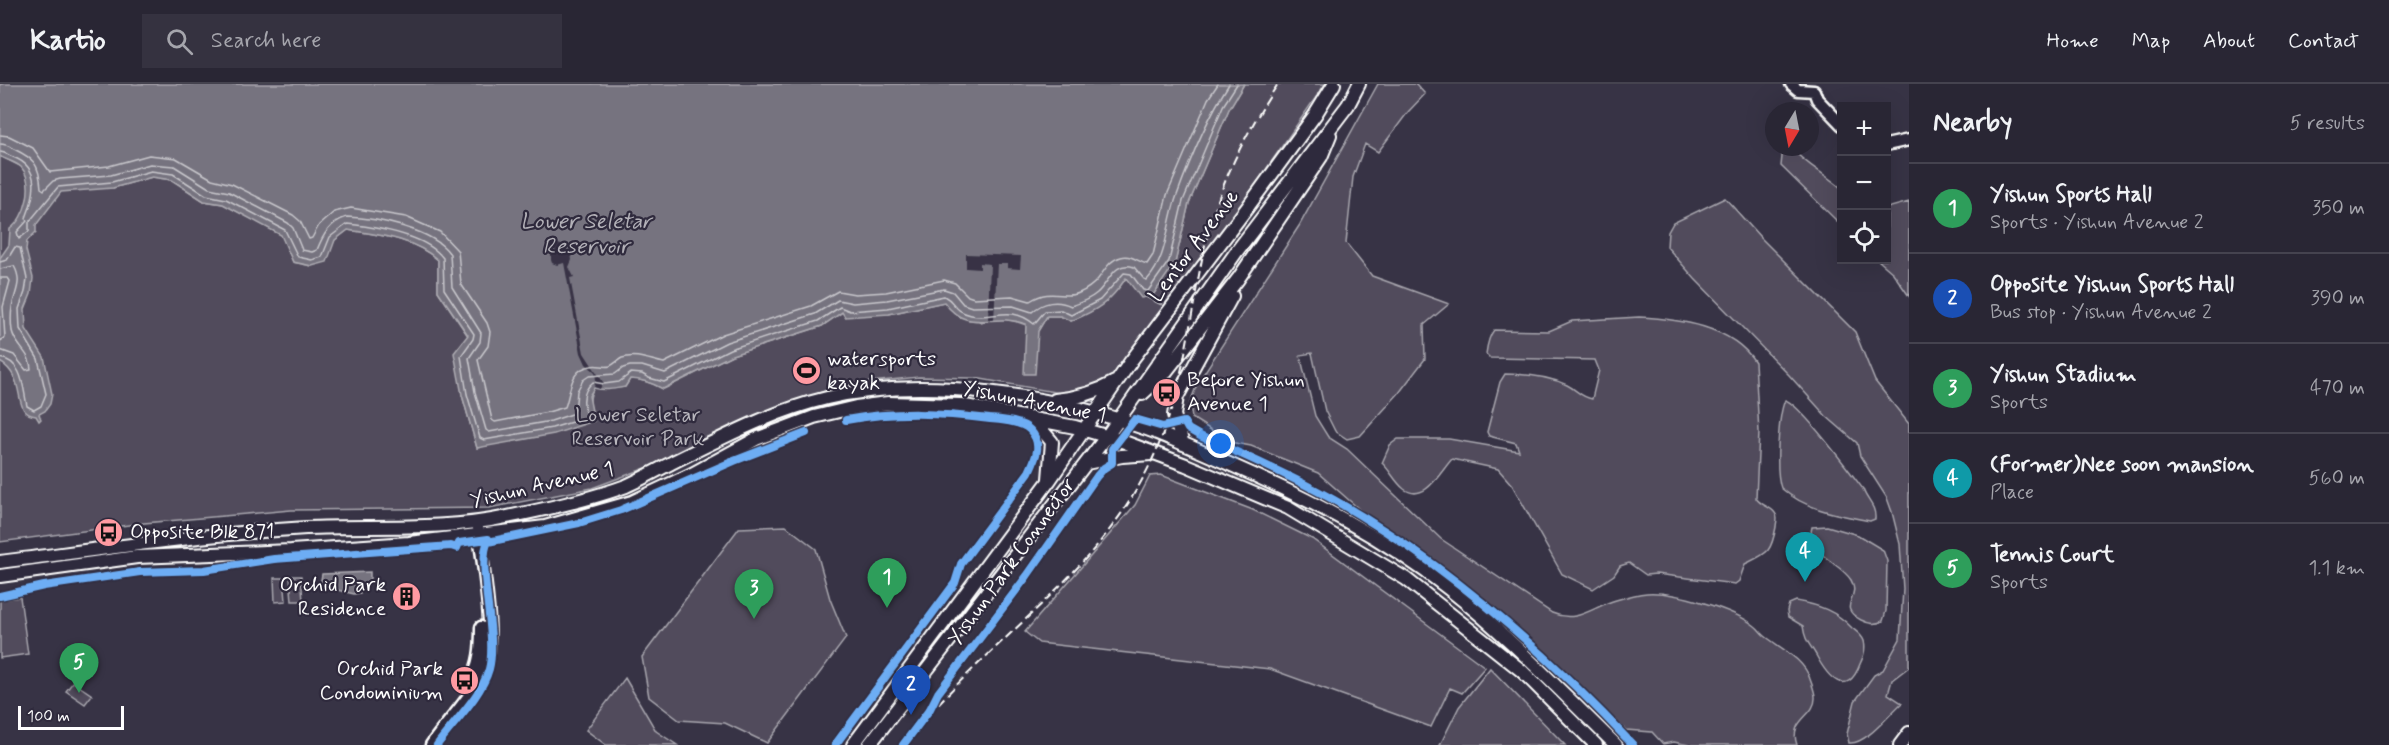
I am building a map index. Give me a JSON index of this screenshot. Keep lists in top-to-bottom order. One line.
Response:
{"streets":{"main road":["Lentor Avenue","Yishun Avenue 1"],"cycle path":["Yishun Park Connector"]},"crossings":[["Lentor Avenue","Yishun Avenue 1"]],"water":["Lower Seletar Reservoir"],"parks":["Lower Seletar Reservoir Park"],"places":{"sports":["watersports kayak"],"bus stop":["Before Yishun Avenue 1","Opposite Blk 871","Orchid Park Condominium"],"building":["Orchid Park Residence"]},"scale_bar":"100 m","north":"bottom","page":{"header":"Kartio","search":"Search here","nav":["Home","Map","About","Contact"],"heading":["Nearby","5 results"],"map_buttons":["+","−"],"list":[{"mark":"1","name":"Yishun Sports Hall","note":"Sports · Yishun Avenue 2","value":"350 m"},{"mark":"2","name":"Opposite Yishun Sports Hall","note":"Bus stop · Yishun Avenue 2","value":"390 m"},{"mark":"3","name":"Yishun Stadium","note":"Sports","value":"470 m"},{"mark":"4","name":"(Former)Nee soon mansion","note":"Place","value":"560 m"},{"mark":"5","name":"Tennis Court","note":"Sports","value":"1.1 km"}],"pins":["4","1","3","5","2"],"scale":"100 m"}}
